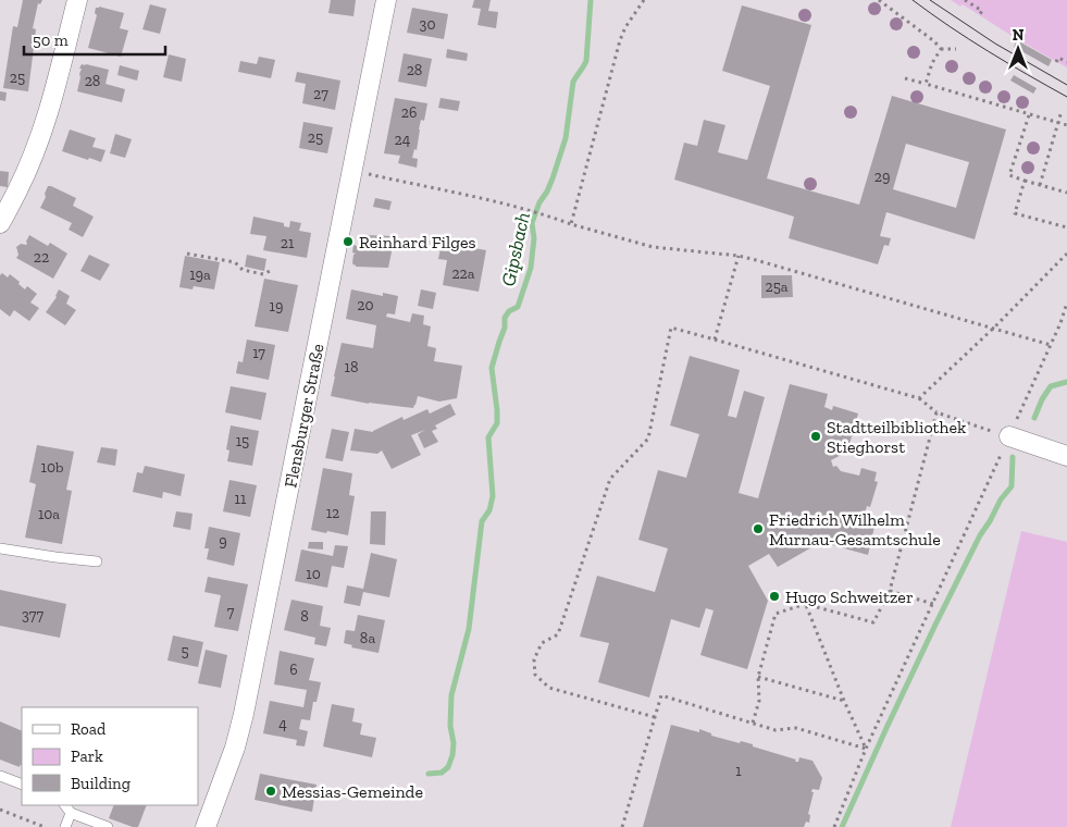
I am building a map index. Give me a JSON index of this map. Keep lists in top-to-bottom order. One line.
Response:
{"streets":{"street":["Flensburger Straße"]},"water":["Gipsbach"],"places":["Reinhard Filges","Stadtteilbibliothek Stieghorst","Friedrich Wilhelm Murnau-Gesamtschule","Hugo Schweitzer","Messias-Gemeinde"],"house_numbers":["30","28","25","28","27","26","25","24","29","21","22","22a","19a","25a","20","19","17","18","15","10b","11","12","10a","9","10","7","377","8","8a","5","6","4","1"],"legend":["Road","Park","Building"],"scale_bar":"50 m","north":"top"}
